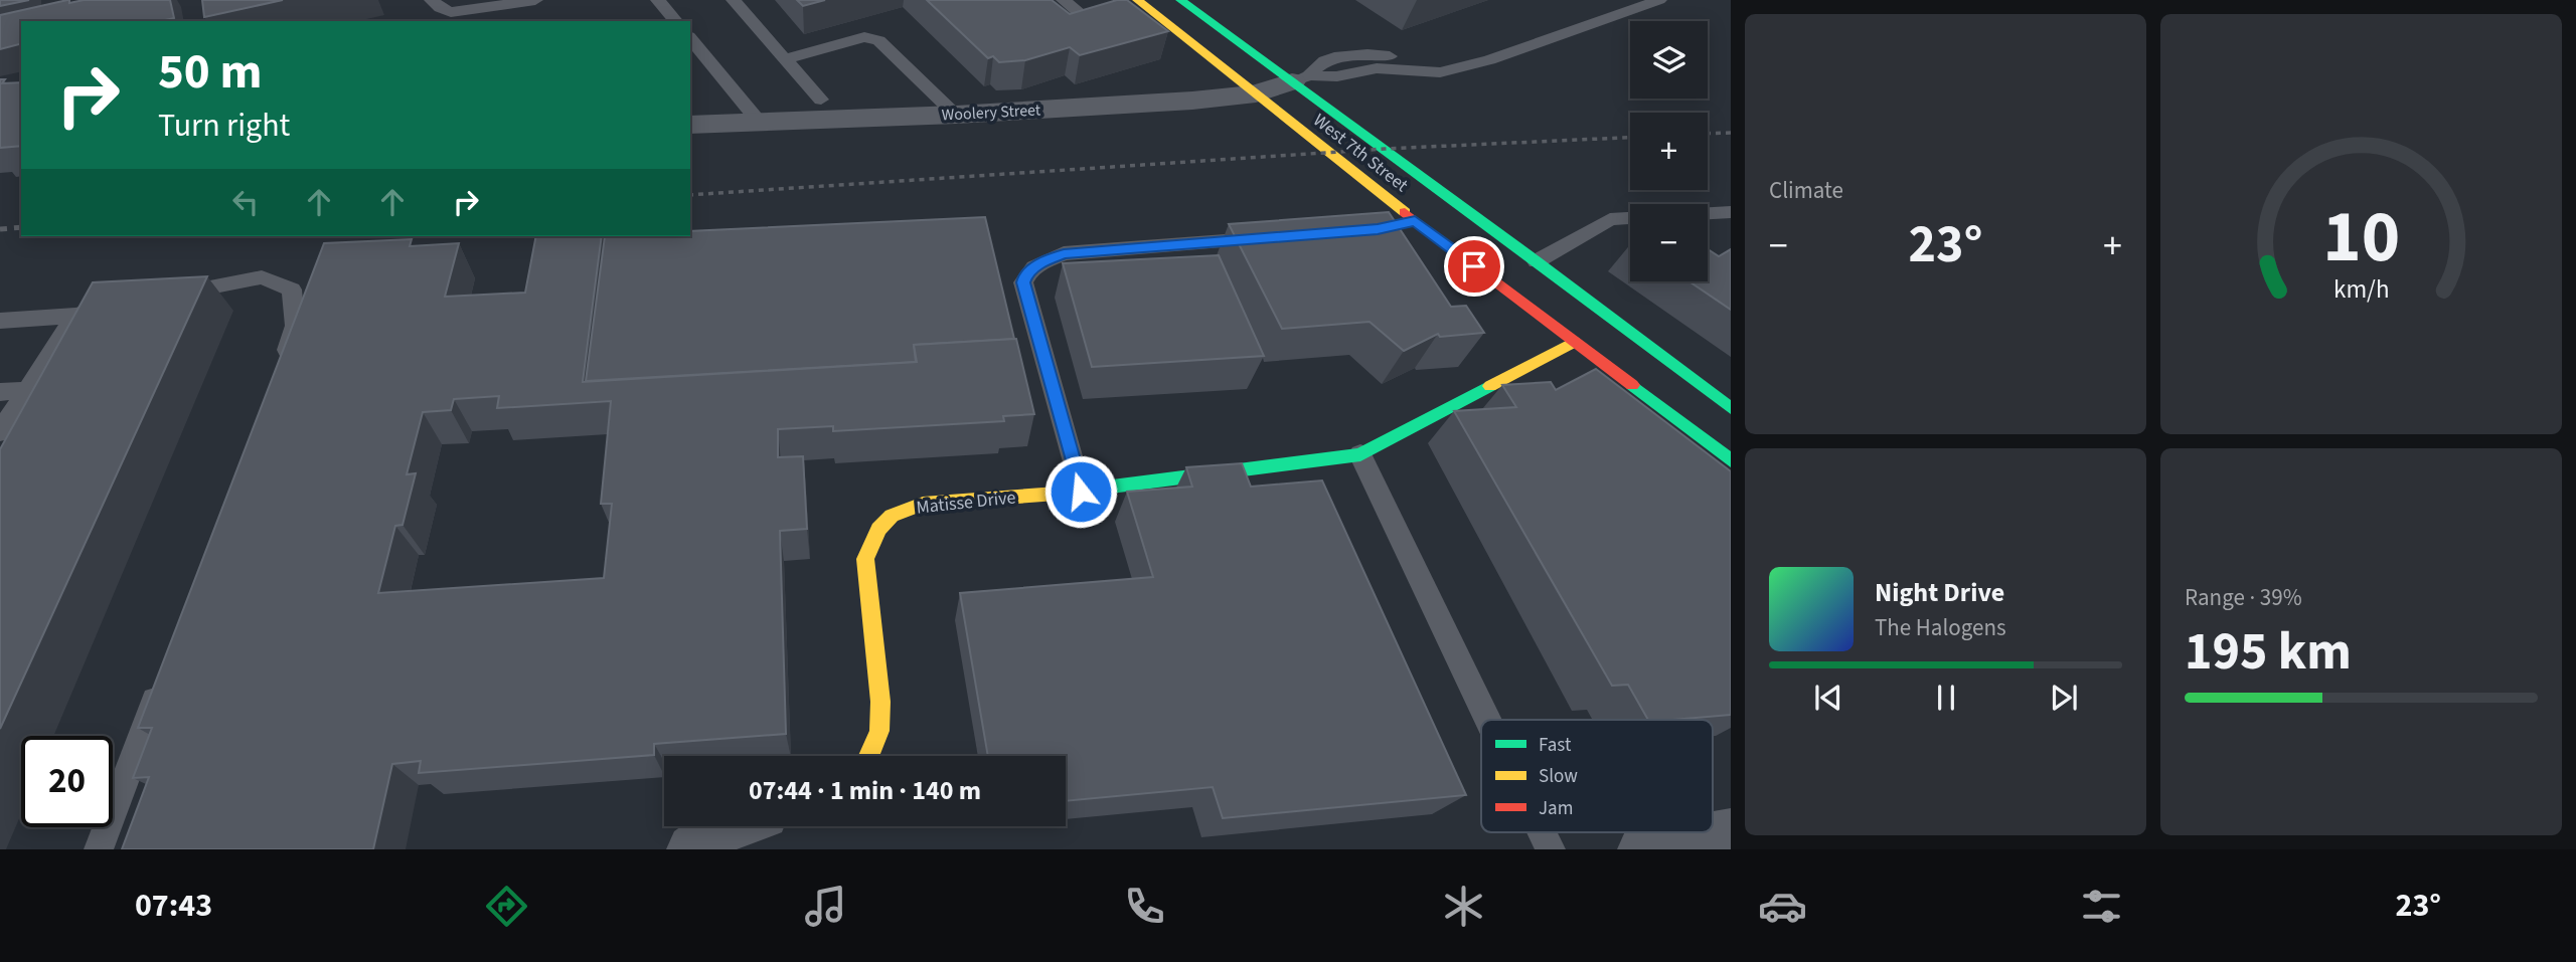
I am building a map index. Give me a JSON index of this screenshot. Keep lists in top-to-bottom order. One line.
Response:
{"streets":{"main road":["West 7th Street","Matisse Drive"],"street":["Woolery Street"]},"crossings":[["Woolery Street","West 7th Street"],["West 7th Street","Matisse Drive"]],"legend":["Fast","Slow","Jam"],"page":{"tile":["Climate",["Range · 39%","195 km"]],"map_buttons":["+","−"],"turn":["50 m","Turn right"],"heat":["−","23°","+"],"song":["Night Drive","The Halogens"],"limit":"20","trip":"07:44 · 1 min · 140 m","tabs":["07:43","23°"],"gauge":["10","km/h"]}}
